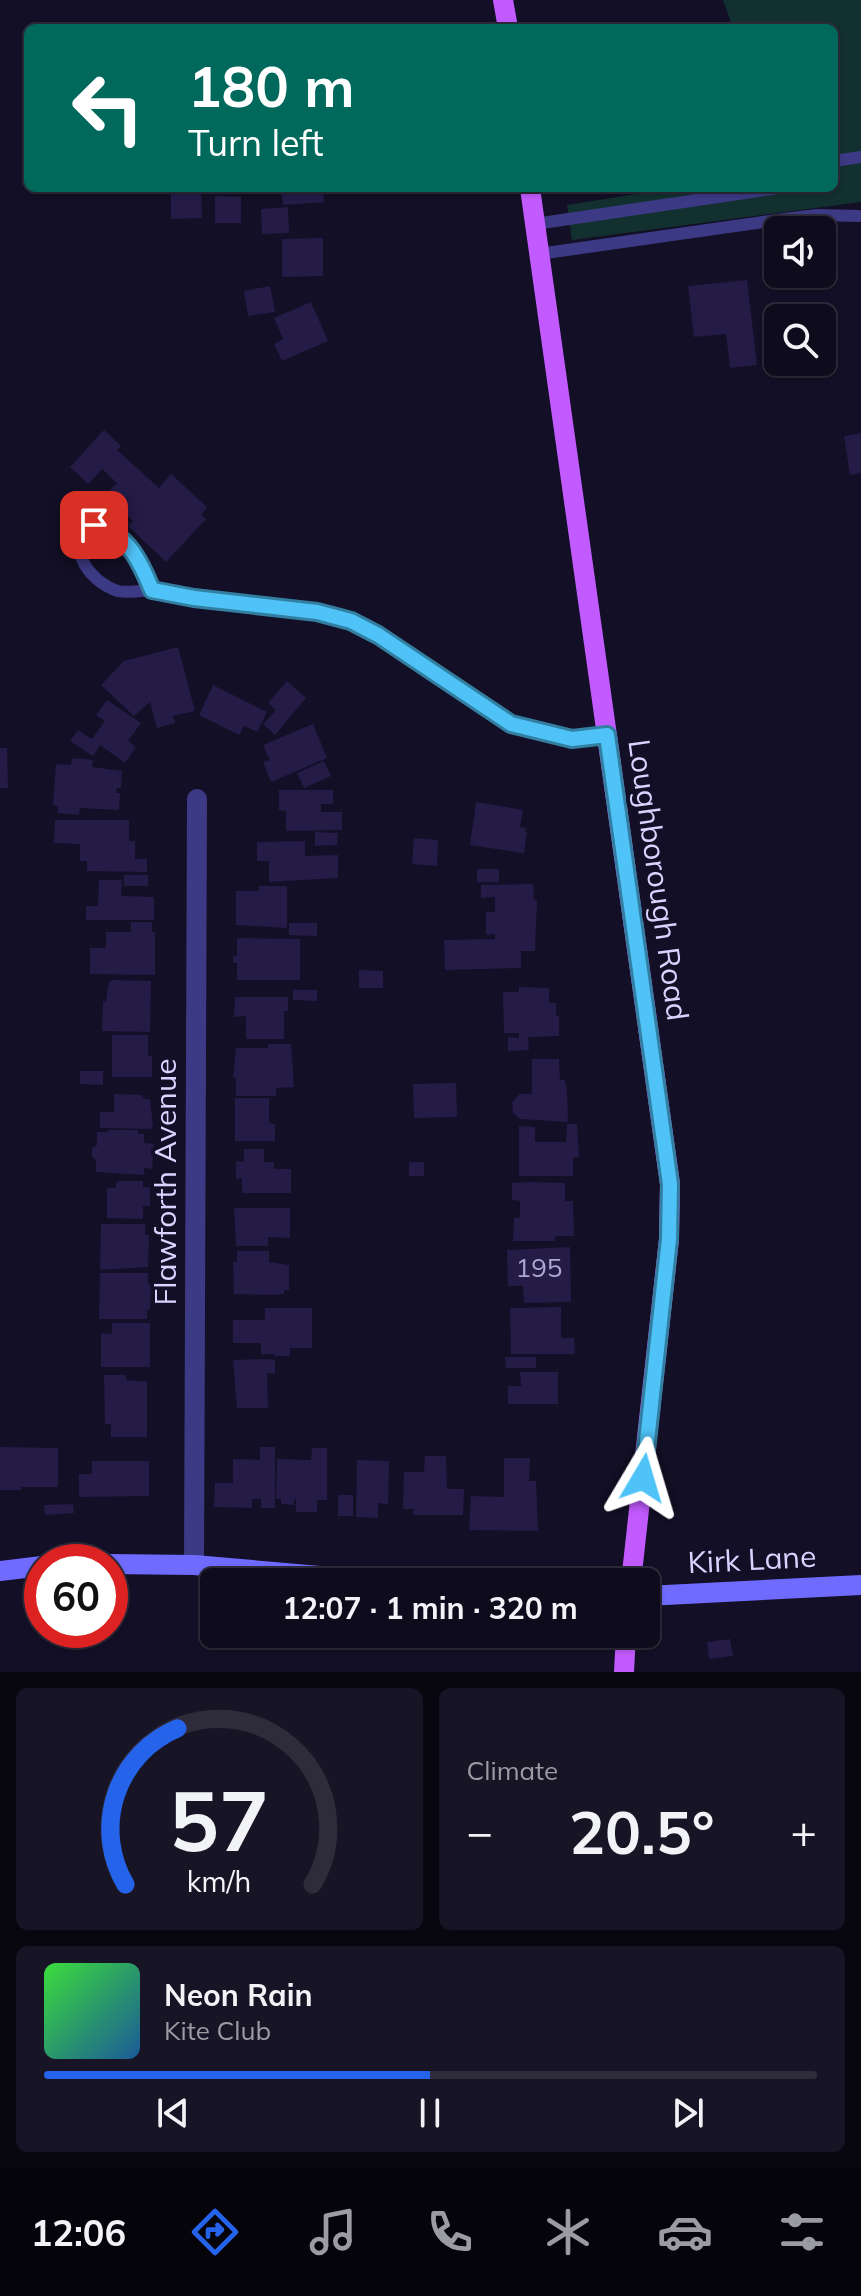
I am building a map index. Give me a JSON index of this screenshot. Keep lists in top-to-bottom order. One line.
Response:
{"streets":{"main road":["Loughborough Road"],"street":["Flawforth Avenue","Kirk Lane"]},"house_numbers":["195"],"page":{"turn":["180 m","Turn left"],"limit":"60","trip":"12:07 · 1 min · 320 m","tile":"Climate","heat":["−","20.5°","+"],"song":["Neon Rain","Kite Club"],"tabs":"12:06","gauge":["57","km/h"]}}
